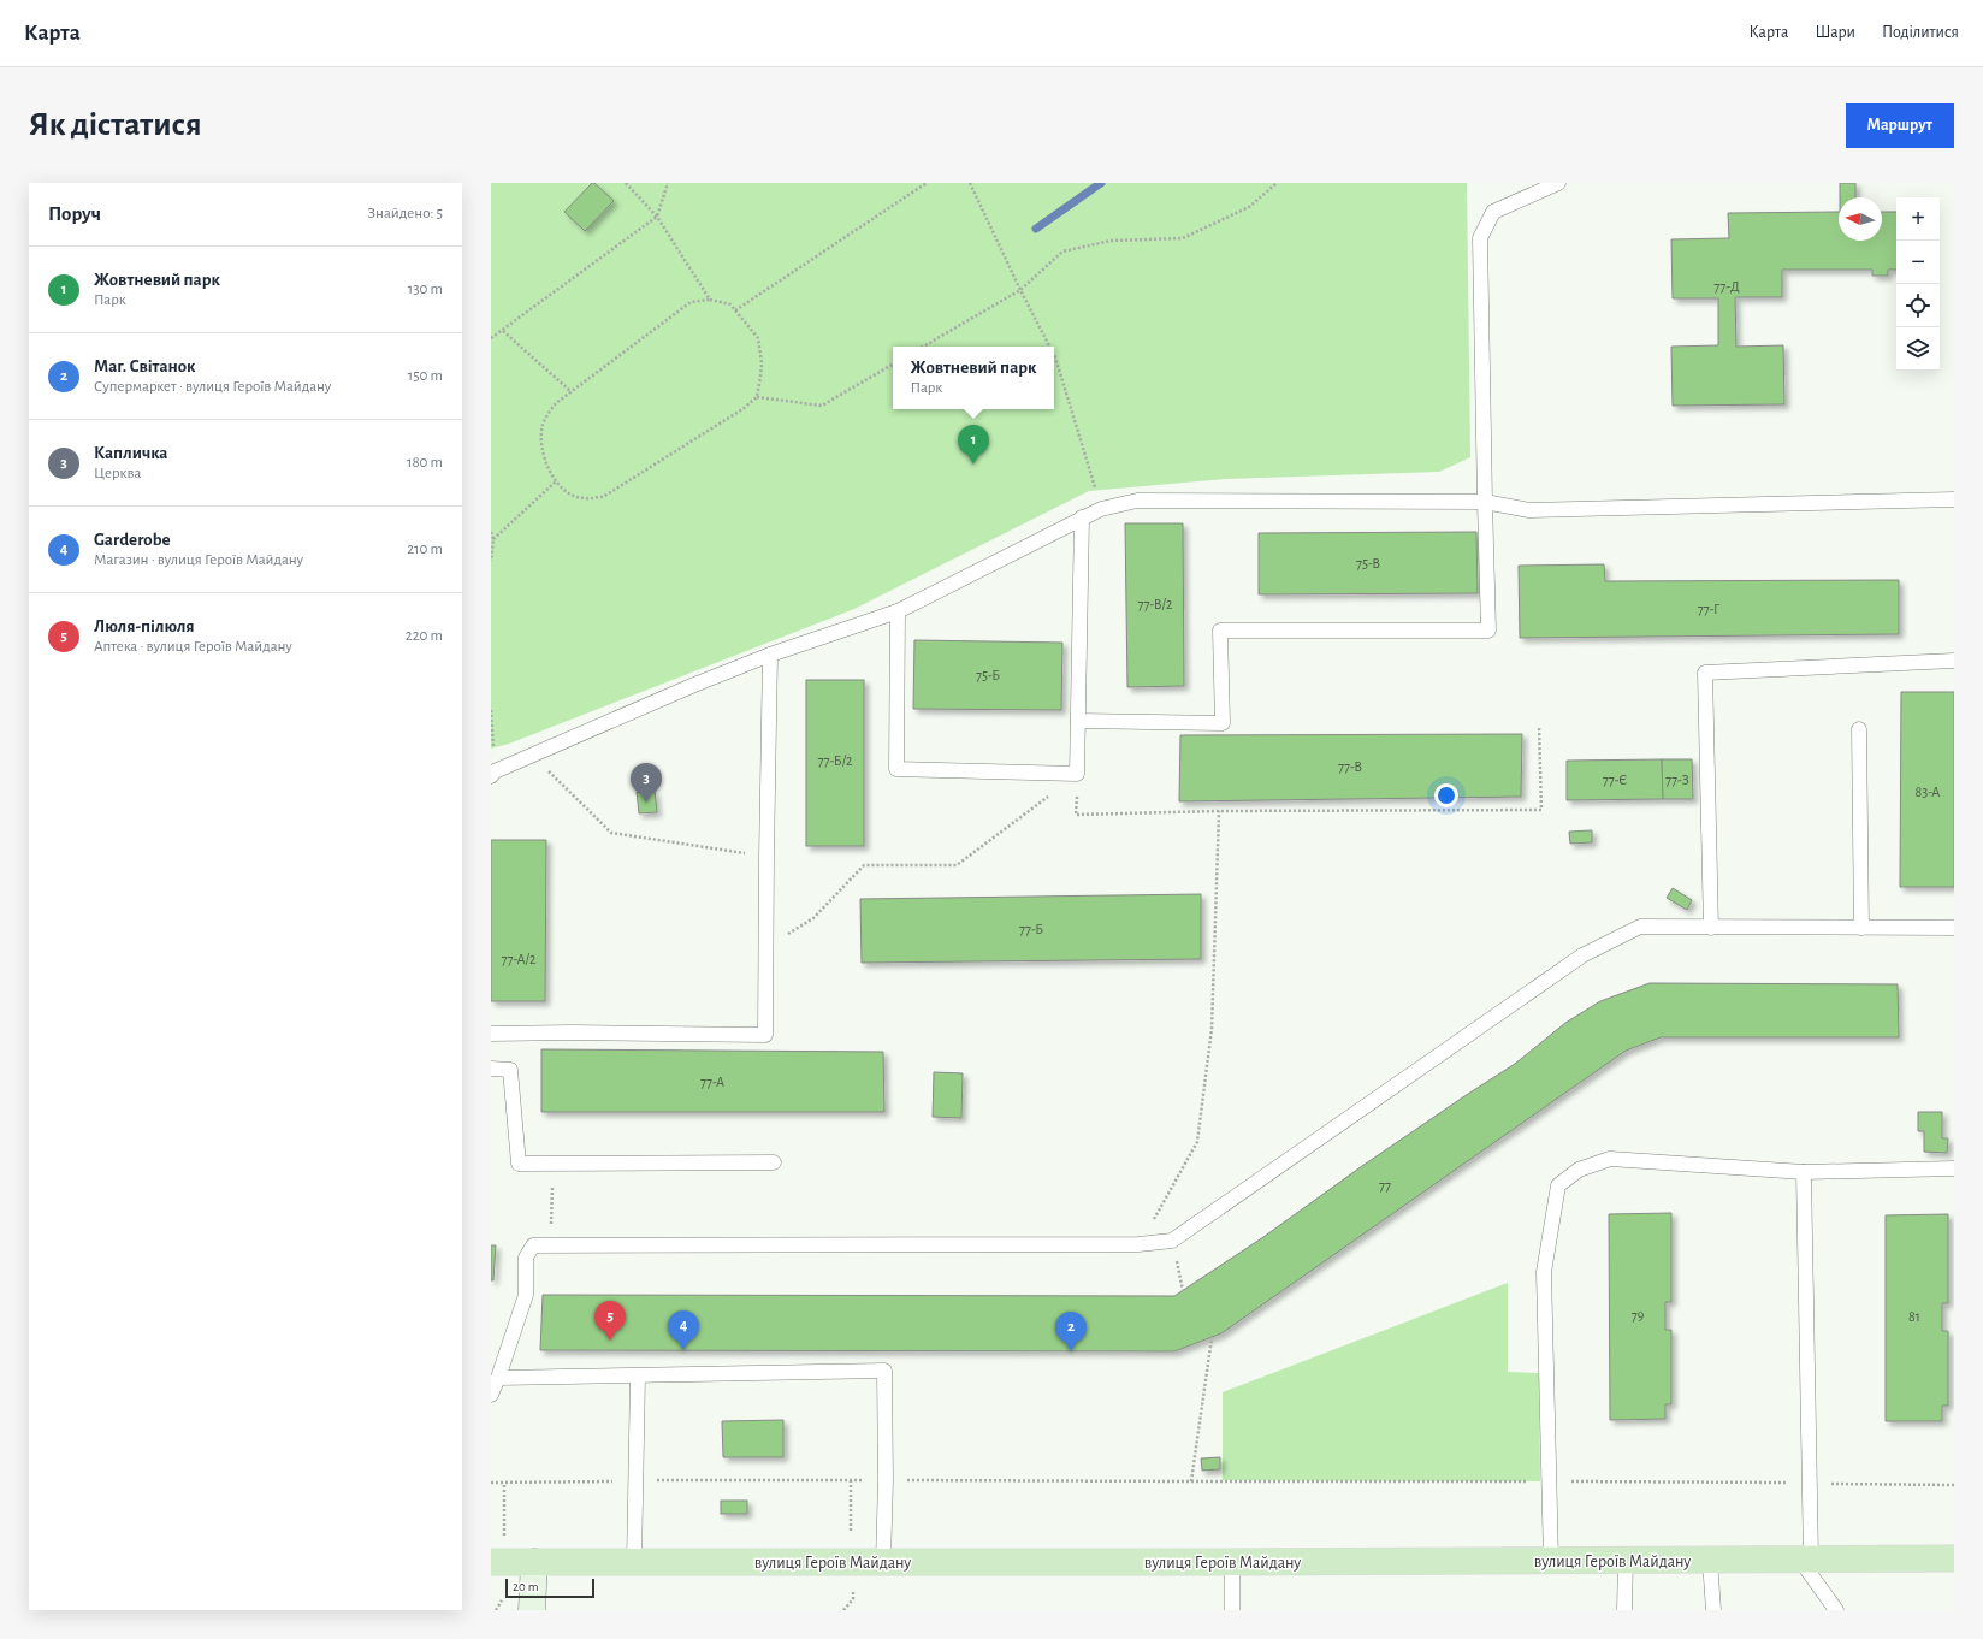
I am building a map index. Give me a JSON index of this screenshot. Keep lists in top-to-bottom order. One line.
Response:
{"streets":{"main road":["вулиця Героїв Майдану"]},"house_numbers":["77-Д","75-В","77-В/2","77-Г","75-Б","77-Б/2","77-В","77-Є","77-З","83-А","77-Б","77-А/2","77-А","77","79","81"],"scale_bar":"20 m","north":"left","page":{"header":"Карта","nav":["Карта","Шари","Поділитися"],"buttons":"Маршрут","title":"Як дістатися","heading":["Поруч","Знайдено: 5"],"map_buttons":["+","−"],"list":[{"mark":"1","name":"Жовтневий парк","note":"Парк","value":"130 m"},{"mark":"2","name":"Маг. Світанок","note":"Супермаркет · вулиця Героїв Майдану","value":"150 m"},{"mark":"3","name":"Капличка","note":"Церква","value":"180 m"},{"mark":"4","name":"Garderobe","note":"Магазин · вулиця Героїв Майдану","value":"210 m"},{"mark":"5","name":"Люля-пілюля","note":"Аптека · вулиця Героїв Майдану","value":"220 m"}],"popup":["Жовтневий парк","Парк"],"pins":["1","3","5","4","2"],"scale":"20 m"}}
